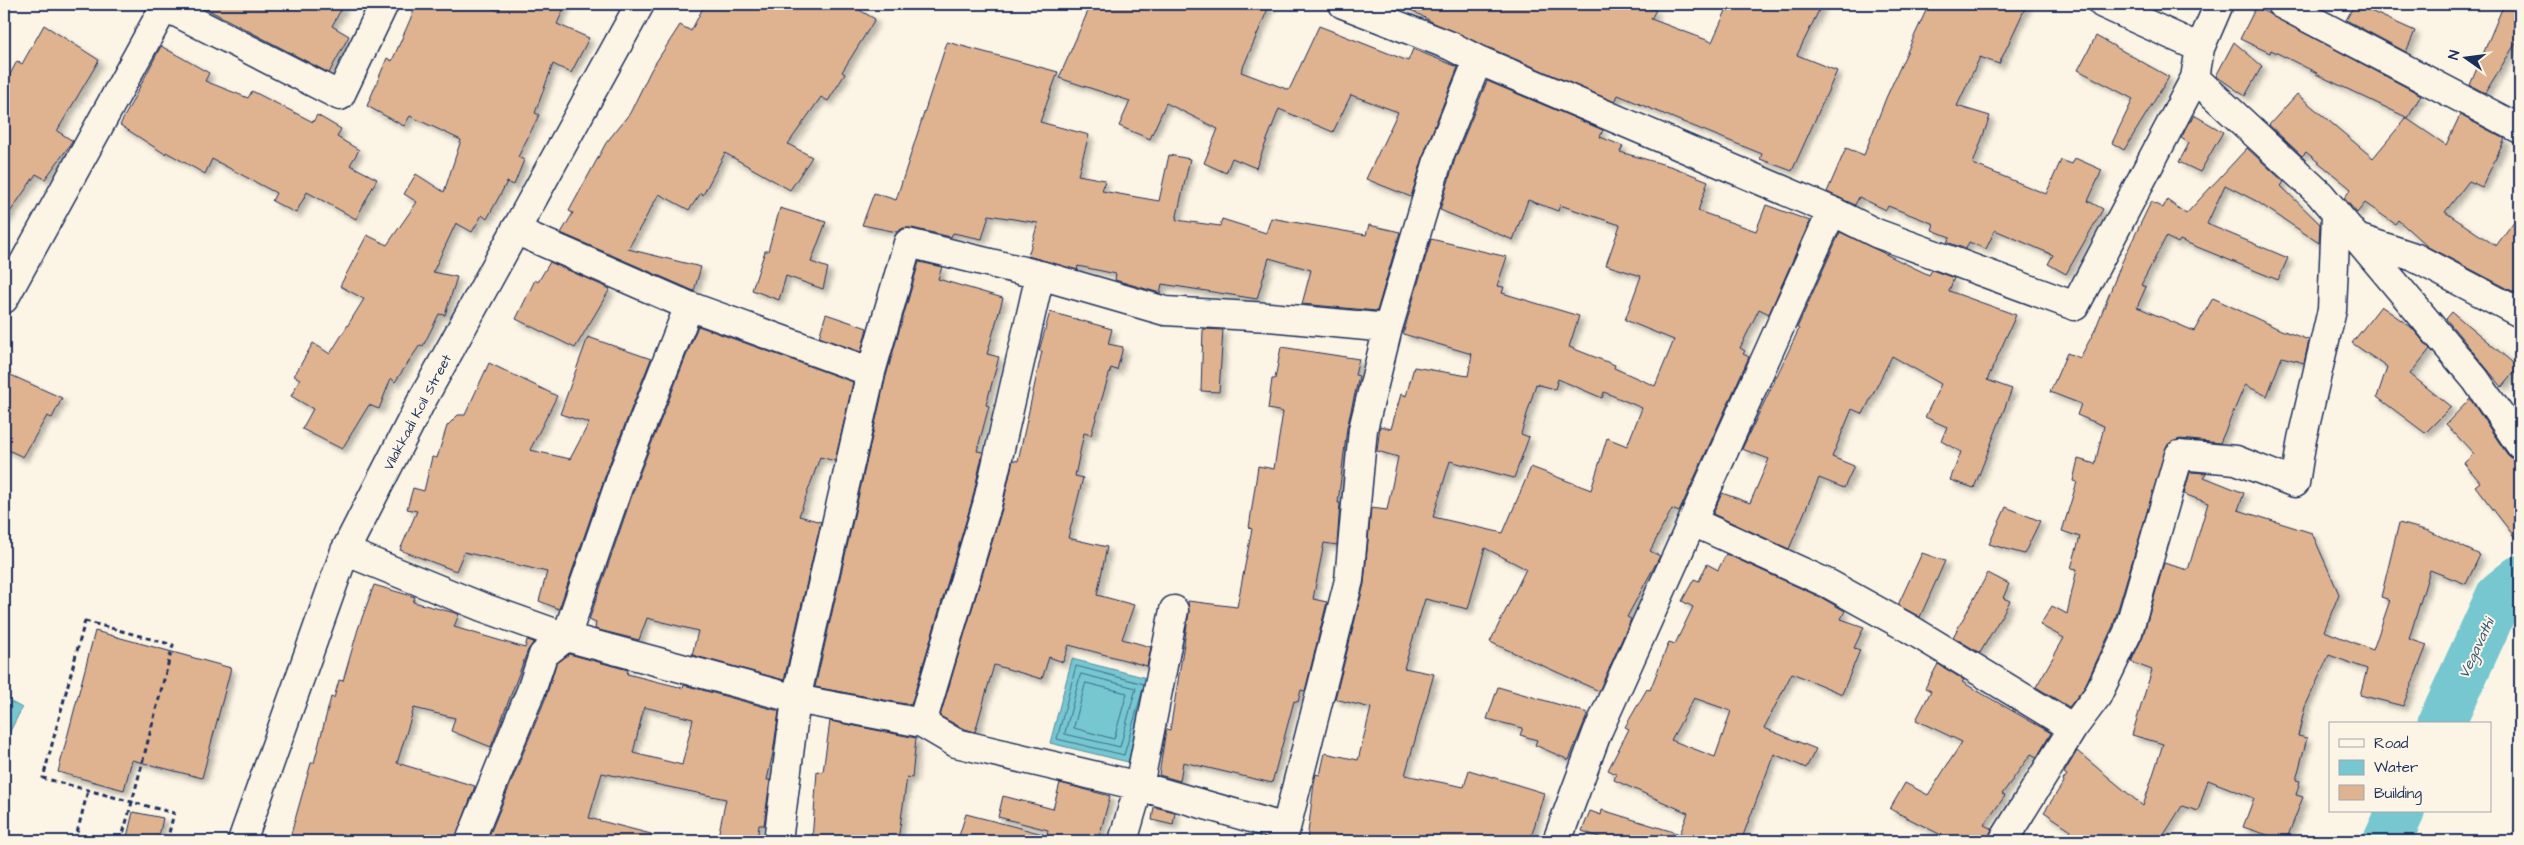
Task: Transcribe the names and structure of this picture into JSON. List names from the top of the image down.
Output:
{
  "streets": {
    "street": ["Vilakkadi Koil Street"]
  },
  "water": ["Vegavathi"],
  "legend": ["Road", "Water", "Building"],
  "north": "left"
}
